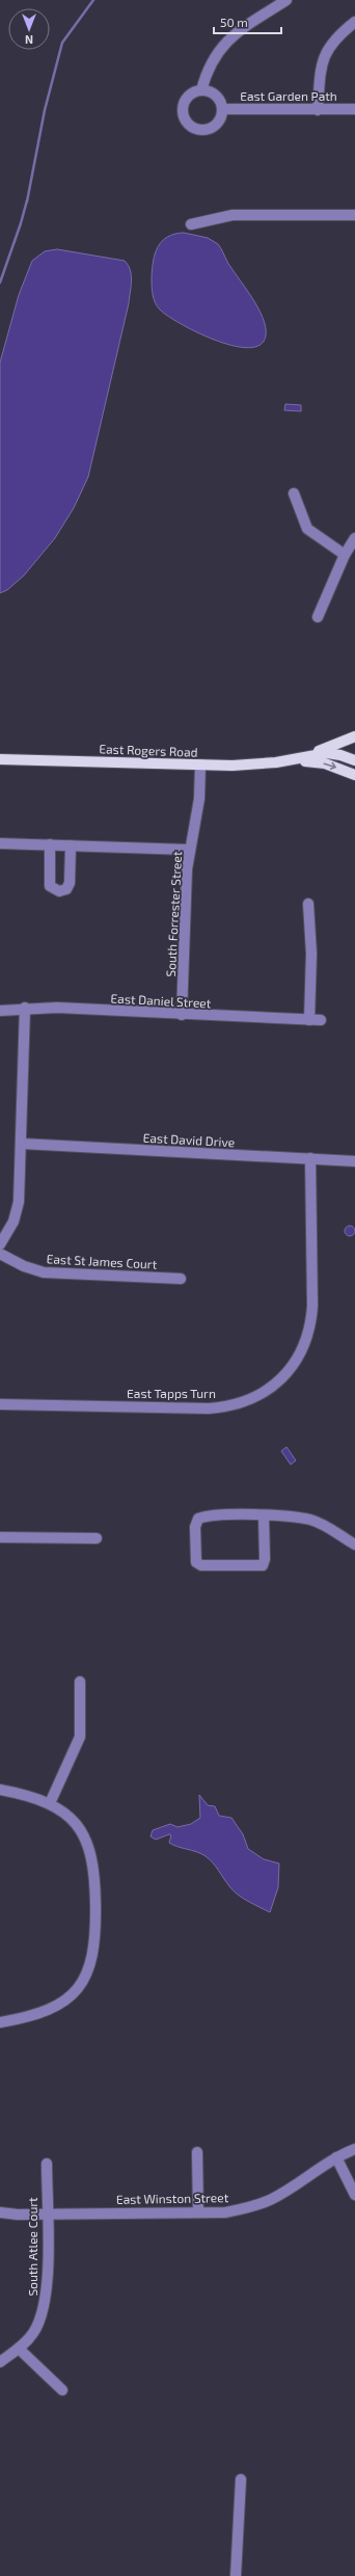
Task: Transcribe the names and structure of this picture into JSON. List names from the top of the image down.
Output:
{
  "streets": {
    "main road": ["East Rogers Road"],
    "street": [
      "East Garden Path",
      "South Forrester Street",
      "East Daniel Street",
      "East David Drive",
      "East St James Court",
      "East Tapps Turn",
      "East Winston Street",
      "South Atlee Court"
    ]
  },
  "crossings": [
    ["East Rogers Road", "South Forrester Street"],
    ["South Forrester Street", "East Daniel Street"],
    ["East David Drive", "East Tapps Turn"],
    ["East Winston Street", "South Atlee Court"]
  ],
  "scale_bar": "50 m",
  "north": "bottom"
}
